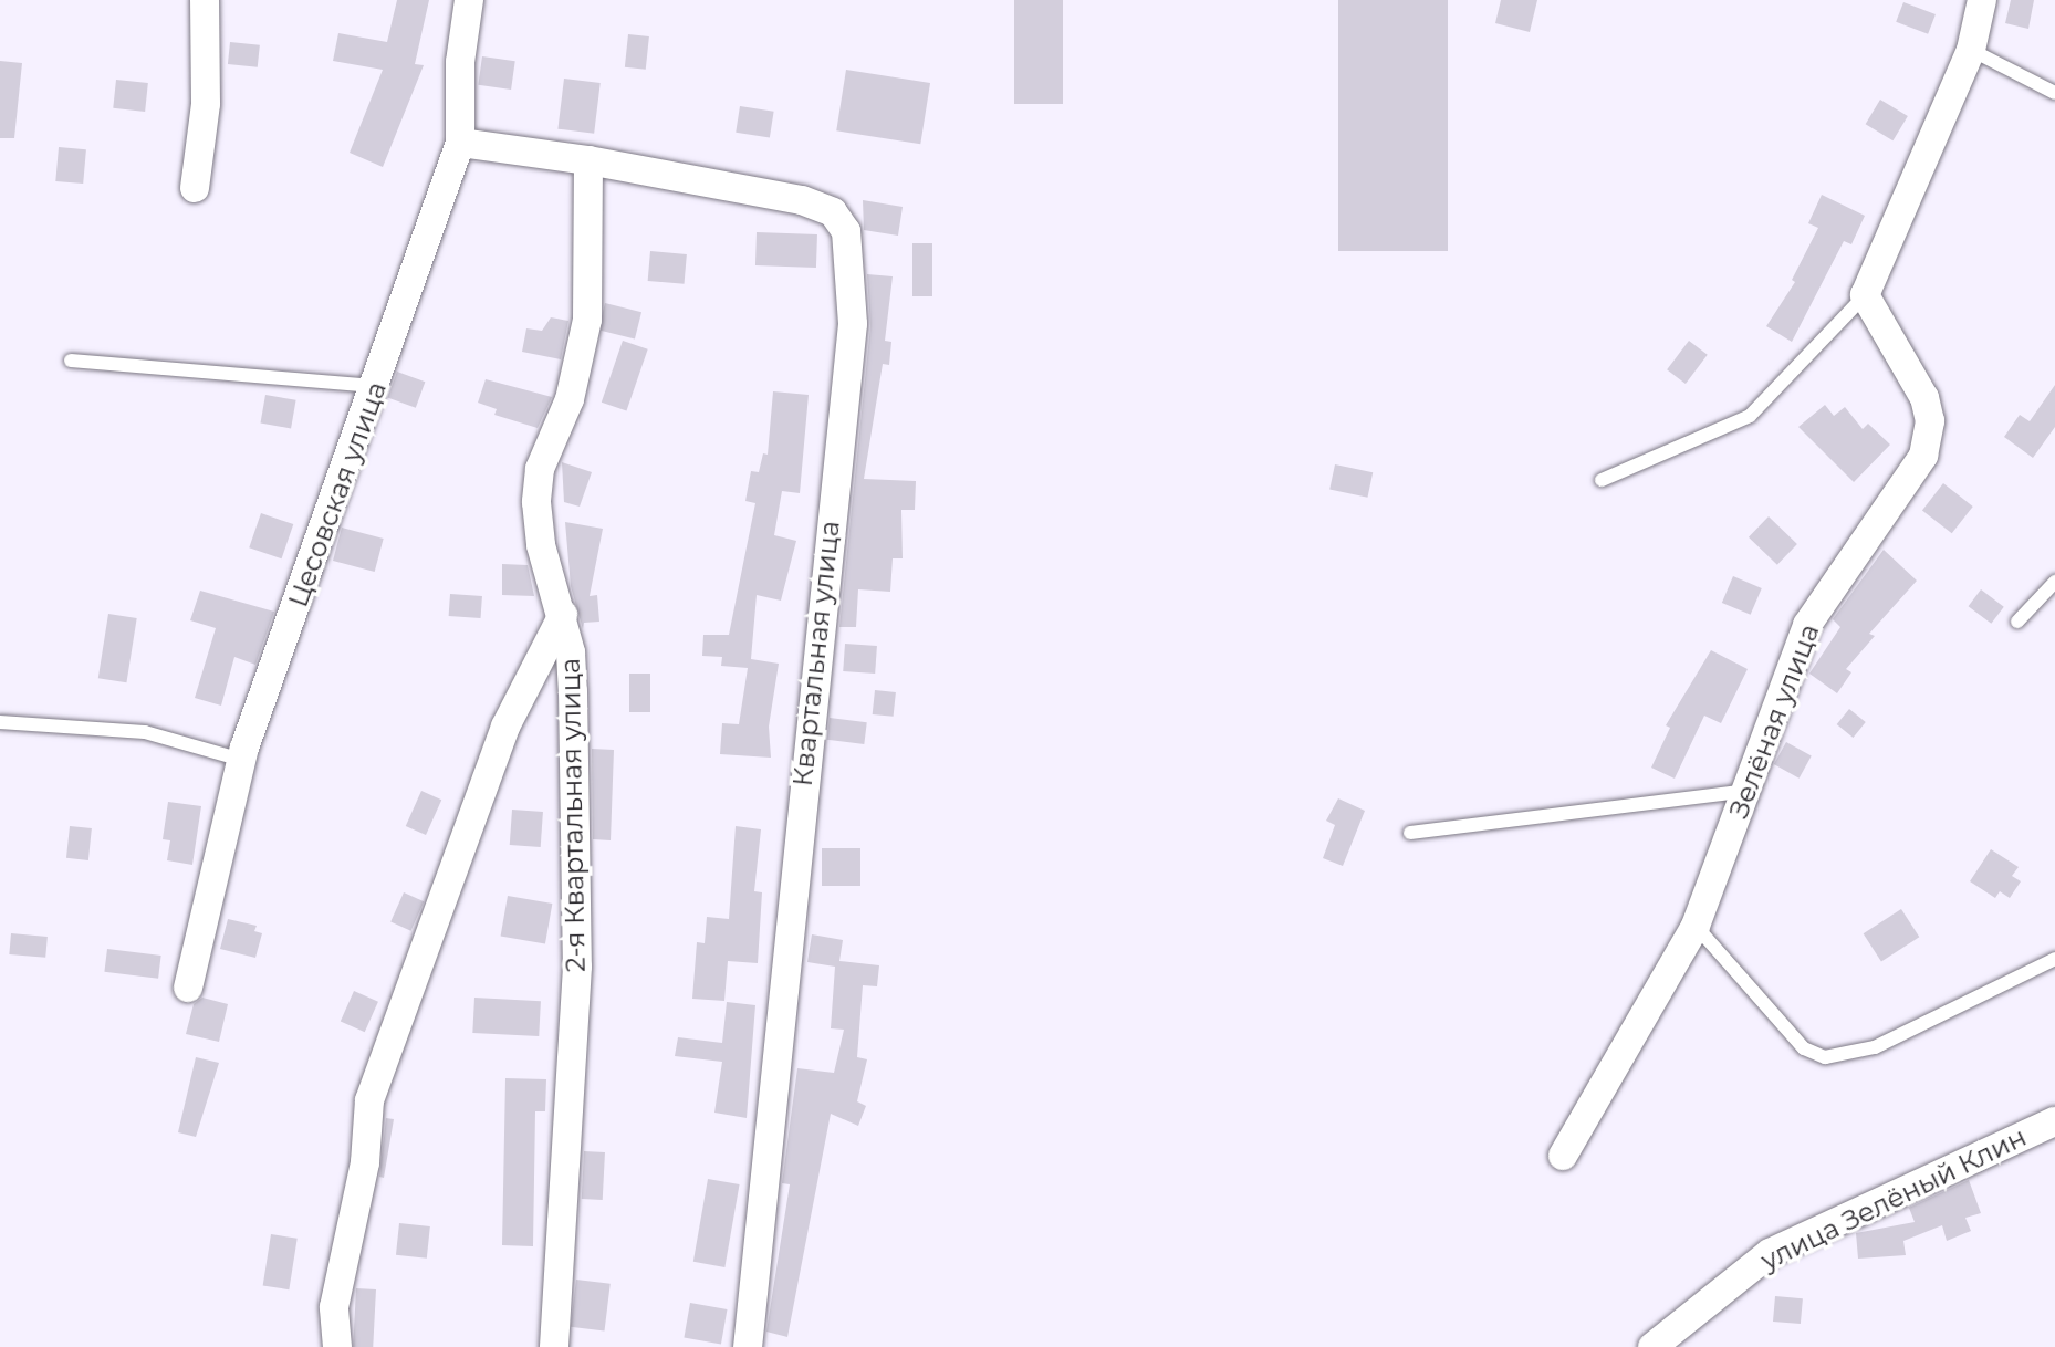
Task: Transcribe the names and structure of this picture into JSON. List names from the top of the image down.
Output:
{
  "streets": {
    "street": [
      "Цесовская улица",
      "Квартальная улица",
      "Зелёная улица",
      "2-я Квартальная улица",
      "улица Зелёный Клин"
    ]
  },
  "crossings": [
    ["Квартальная улица", "2-я Квартальная улица"]
  ]
}
